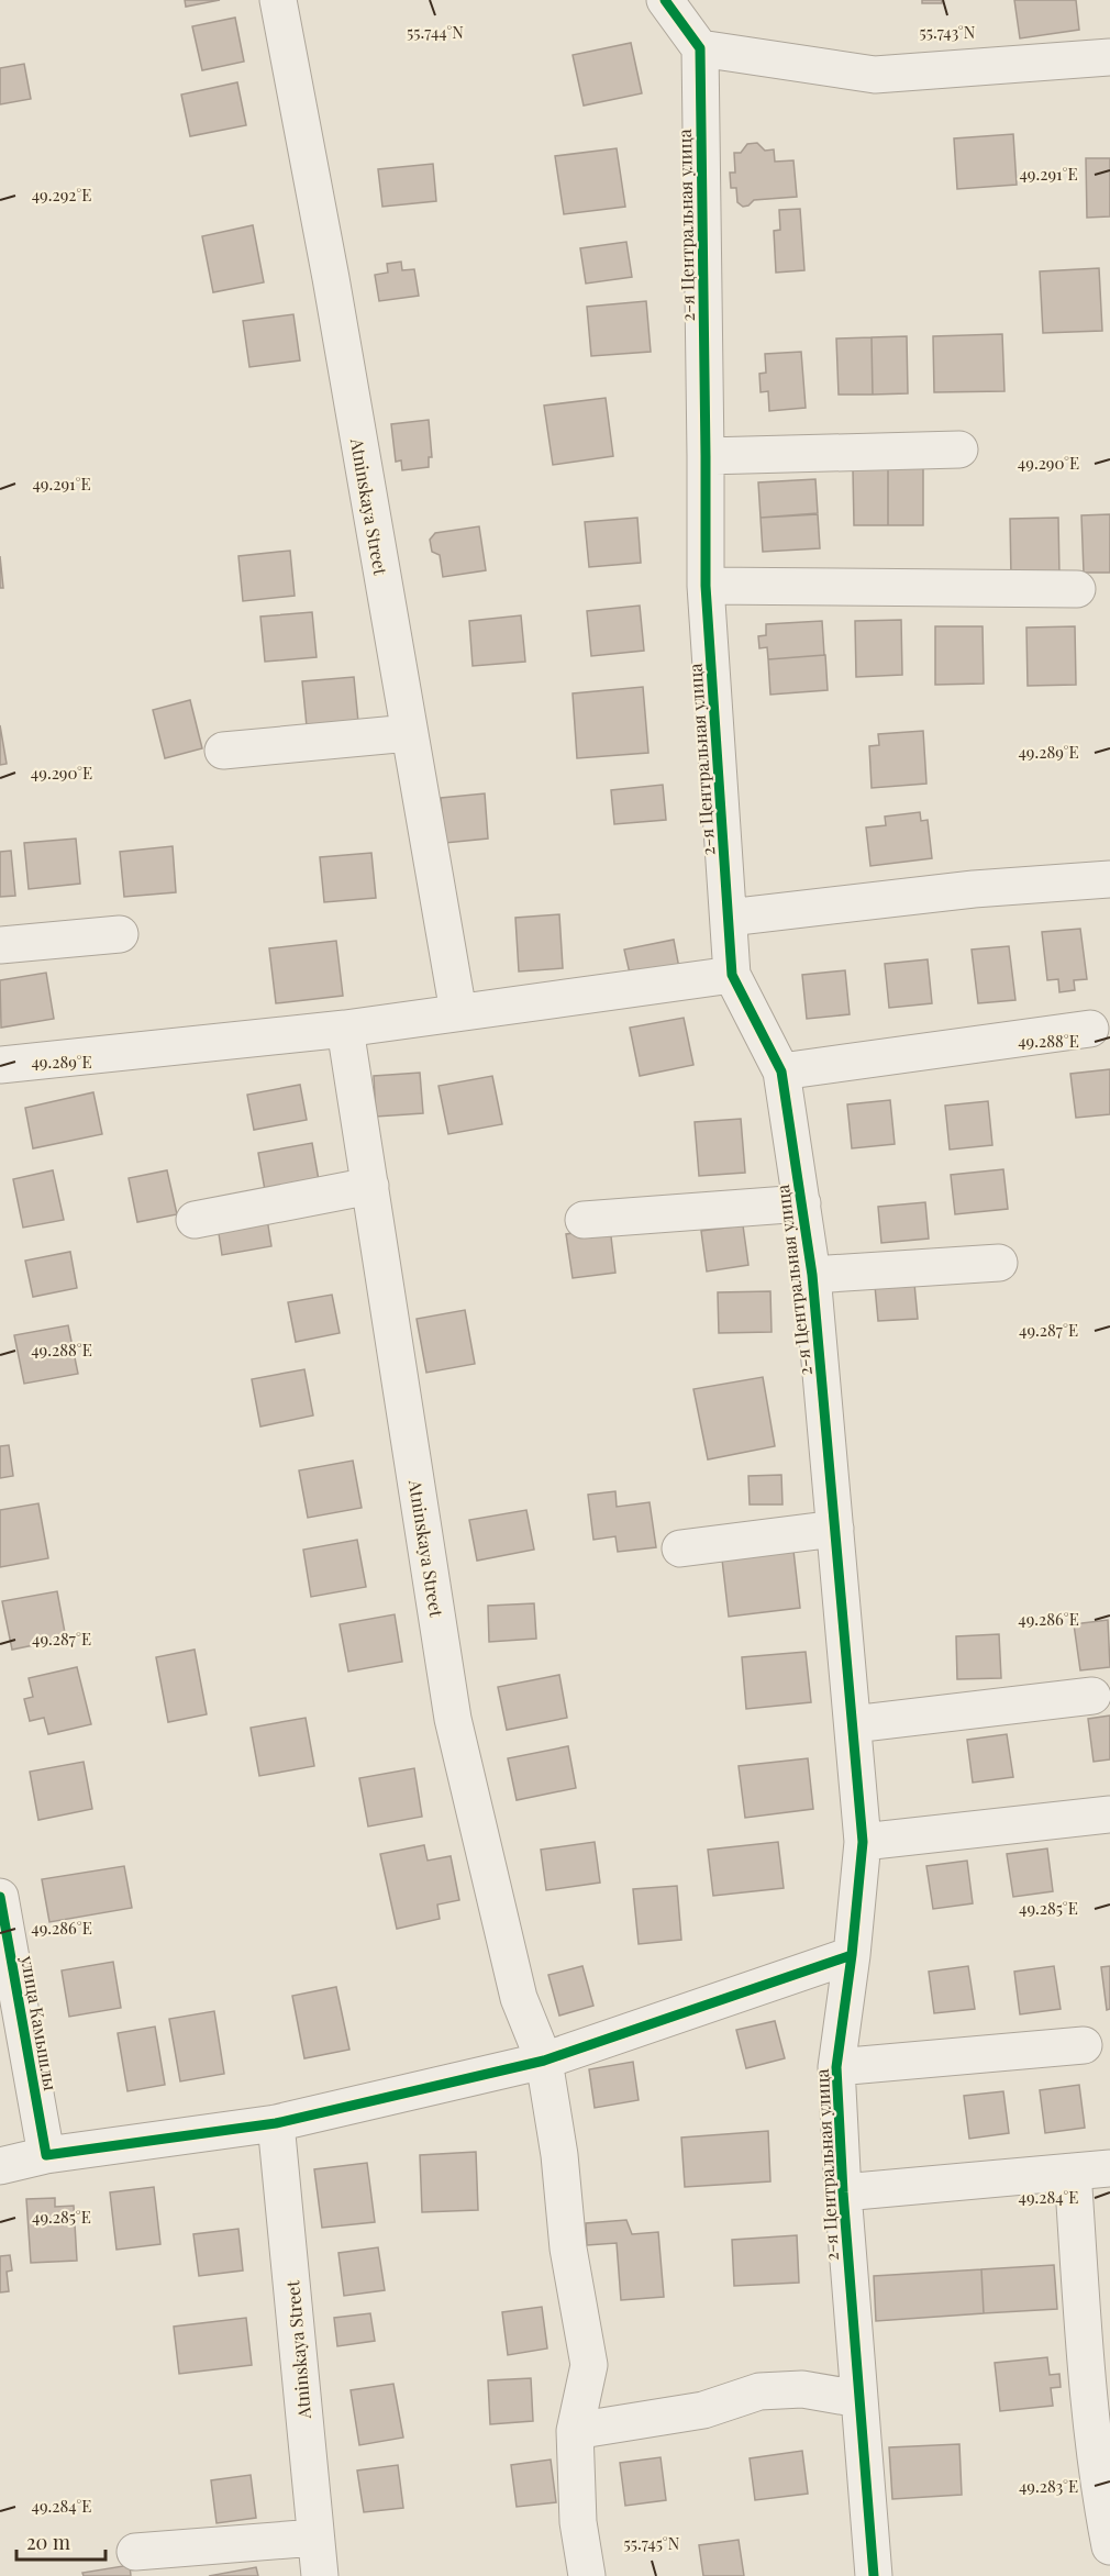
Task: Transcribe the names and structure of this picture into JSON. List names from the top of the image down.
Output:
{
  "streets": {
    "street": ["2-я Центральная улица", "Atninskaya Street", "улица Камышлы"]
  },
  "scale_bar": "20 m",
  "coordinates": [
    "55.744°N",
    "55.743°N",
    "49.291°E",
    "49.292°E",
    "49.290°E",
    "49.289°E",
    "49.288°E",
    "49.287°E",
    "49.286°E",
    "49.285°E",
    "49.284°E",
    "49.283°E",
    "55.745°N"
  ]
}
